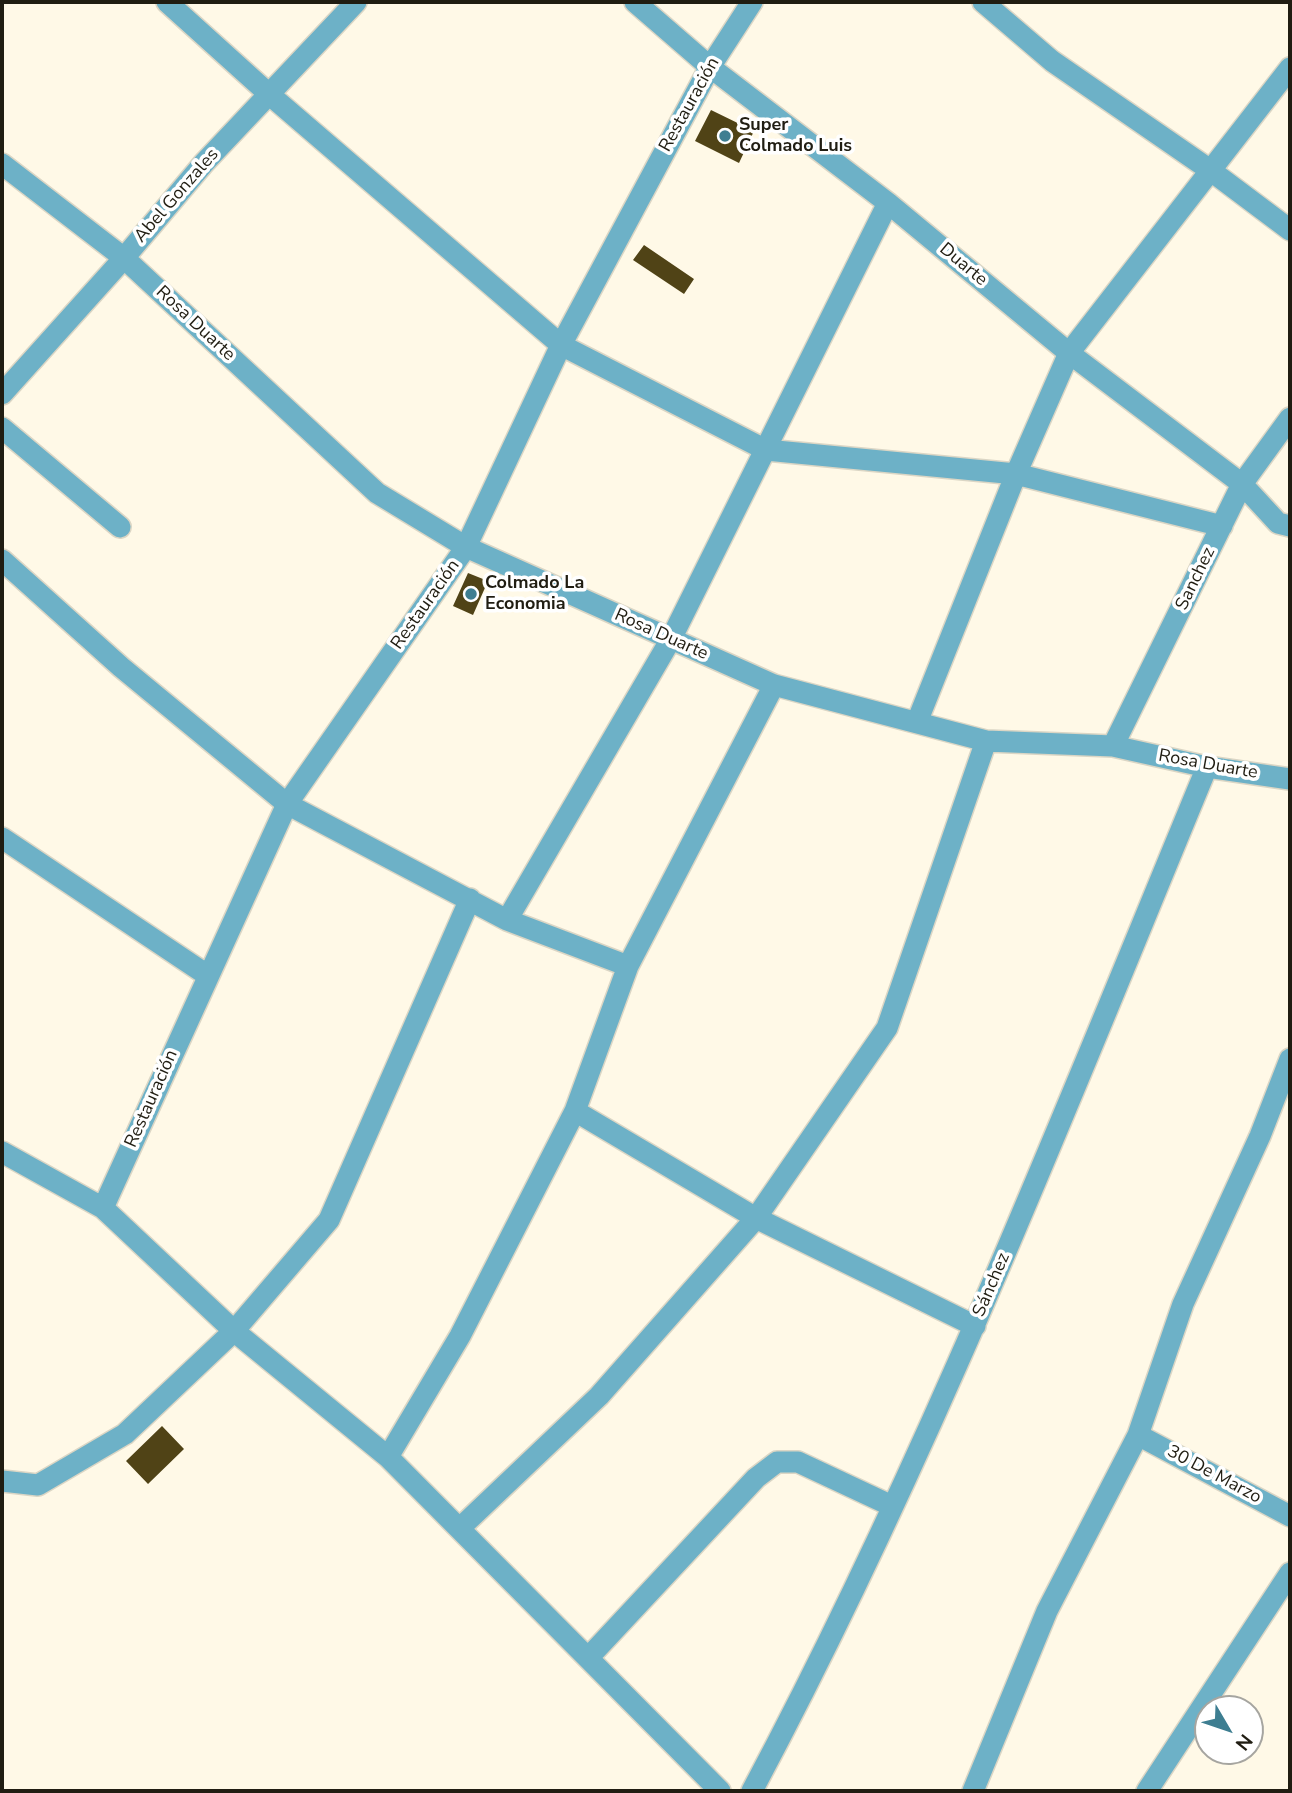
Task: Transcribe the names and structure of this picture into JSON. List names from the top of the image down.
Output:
{
  "streets": {
    "street": [
      "Restauración",
      "Abel Gonzales",
      "Duarte",
      "Rosa Duarte",
      "Sanchez",
      "Sánchez",
      "30 De Marzo"
    ]
  },
  "crossings": [
    ["Restauración", "Duarte"],
    ["Restauración", "Rosa Duarte"],
    ["Abel Gonzales", "Rosa Duarte"],
    ["Duarte", "Sanchez"],
    ["Rosa Duarte", "Sanchez"],
    ["Rosa Duarte", "Sánchez"]
  ],
  "places": ["Super Colmado Luis", "Colmado La Economia"],
  "north": "bottom right"
}
